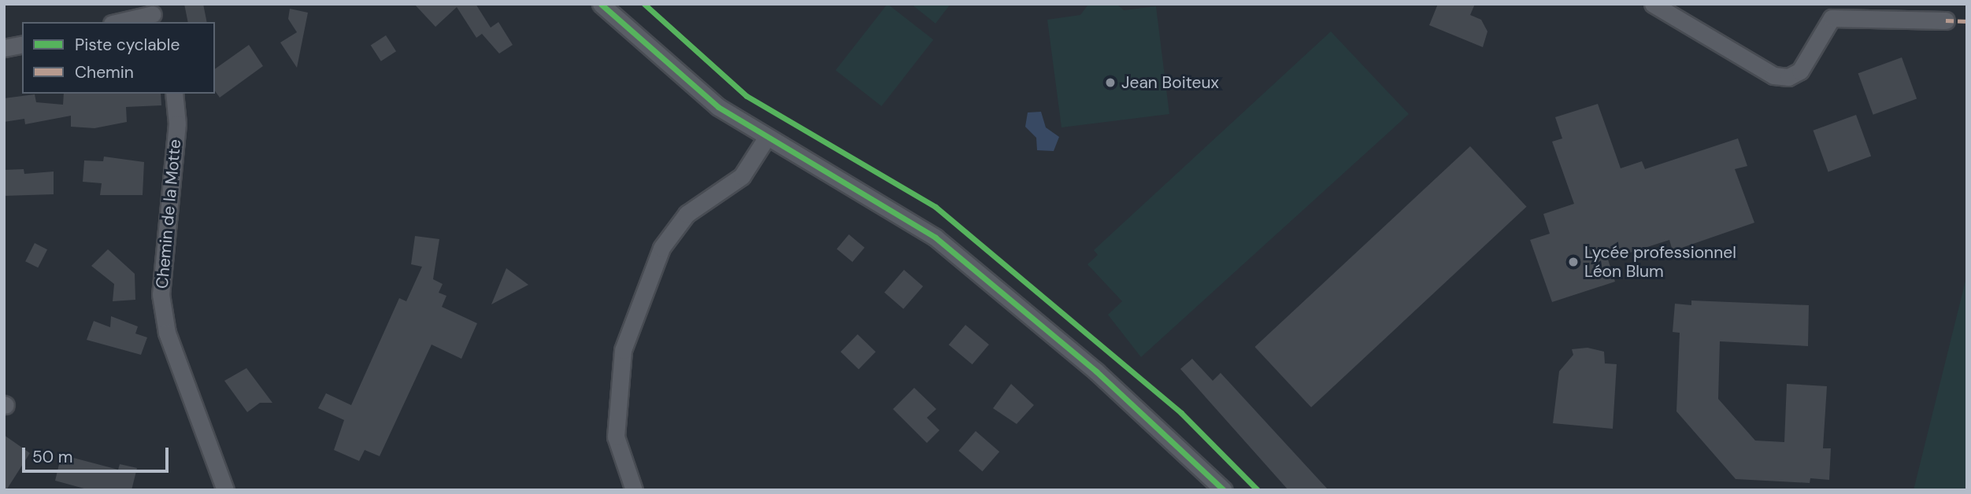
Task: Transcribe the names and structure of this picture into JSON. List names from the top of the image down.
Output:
{
  "streets": {
    "street": ["Chemin de la Motte"]
  },
  "places": ["Jean Boiteux", "Lycée professionnel Léon Blum"],
  "legend": ["Piste cyclable", "Chemin"],
  "scale_bar": "50 m"
}
